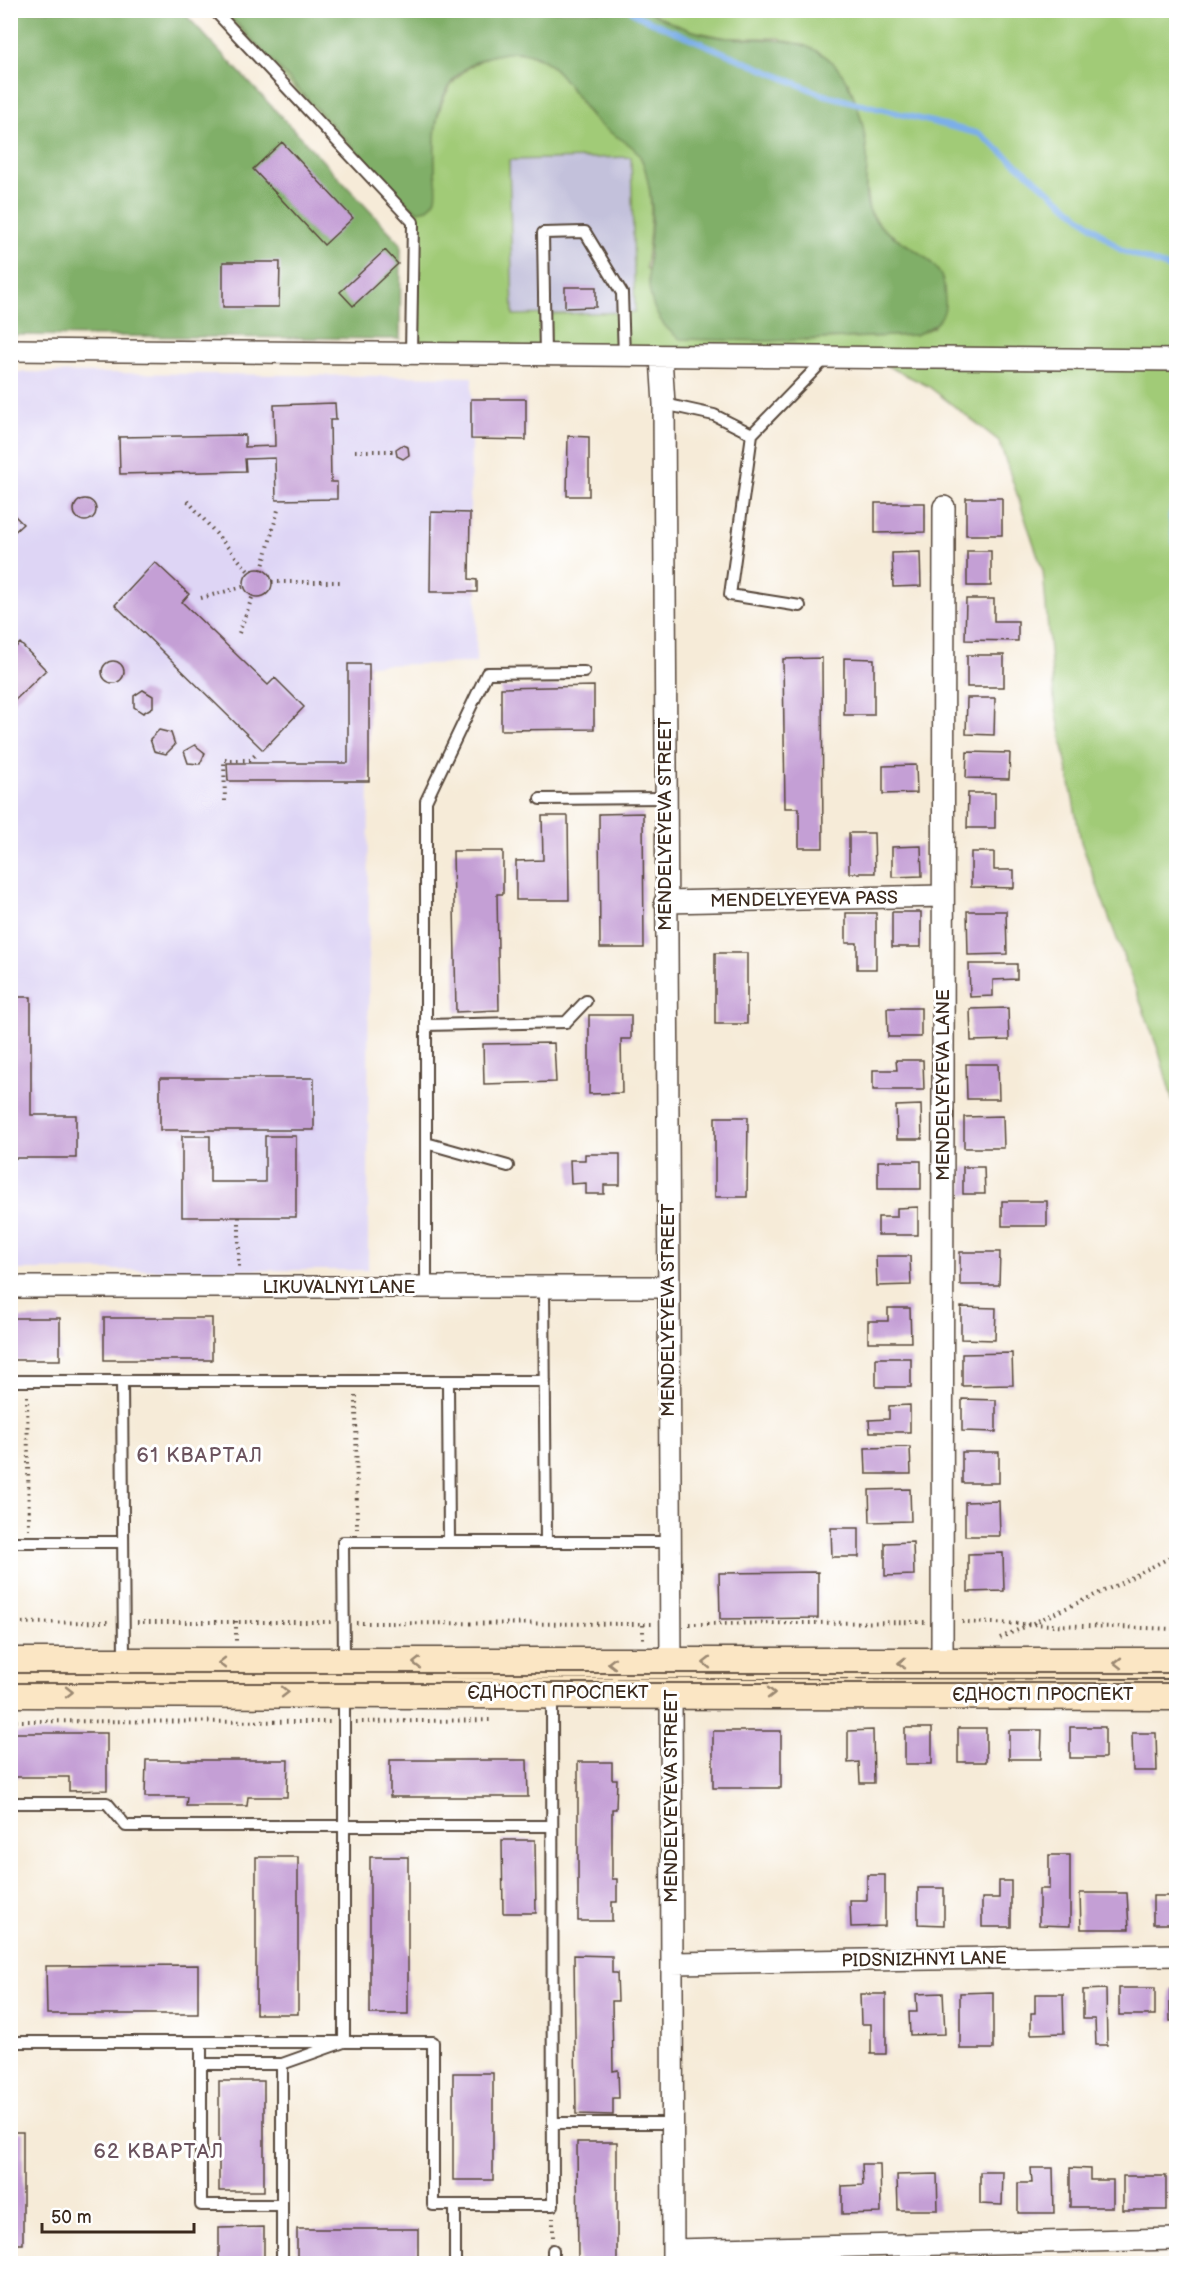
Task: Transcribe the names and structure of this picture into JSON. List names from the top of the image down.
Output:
{
  "streets": {
    "main road": ["ЄДНОСТІ ПРОСПЕКТ"],
    "street": [
      "MENDELYEYEVA STREET",
      "MENDELYEYEVA PASS",
      "MENDELYEYEVA LANE",
      "LIKUVALNYI LANE",
      "PIDSNIZHNYI LANE"
    ]
  },
  "crossings": [
    ["MENDELYEYEVA STREET", "MENDELYEYEVA PASS"],
    ["MENDELYEYEVA STREET", "LIKUVALNYI LANE"],
    ["MENDELYEYEVA STREET", "ЄДНОСТІ ПРОСПЕКТ"],
    ["MENDELYEYEVA STREET", "PIDSNIZHNYI LANE"],
    ["MENDELYEYEVA PASS", "MENDELYEYEVA LANE"],
    ["MENDELYEYEVA LANE", "ЄДНОСТІ ПРОСПЕКТ"]
  ],
  "districts": ["61 КВАРТАЛ", "62 КВАРТАЛ"],
  "scale_bar": "50 m"
}
